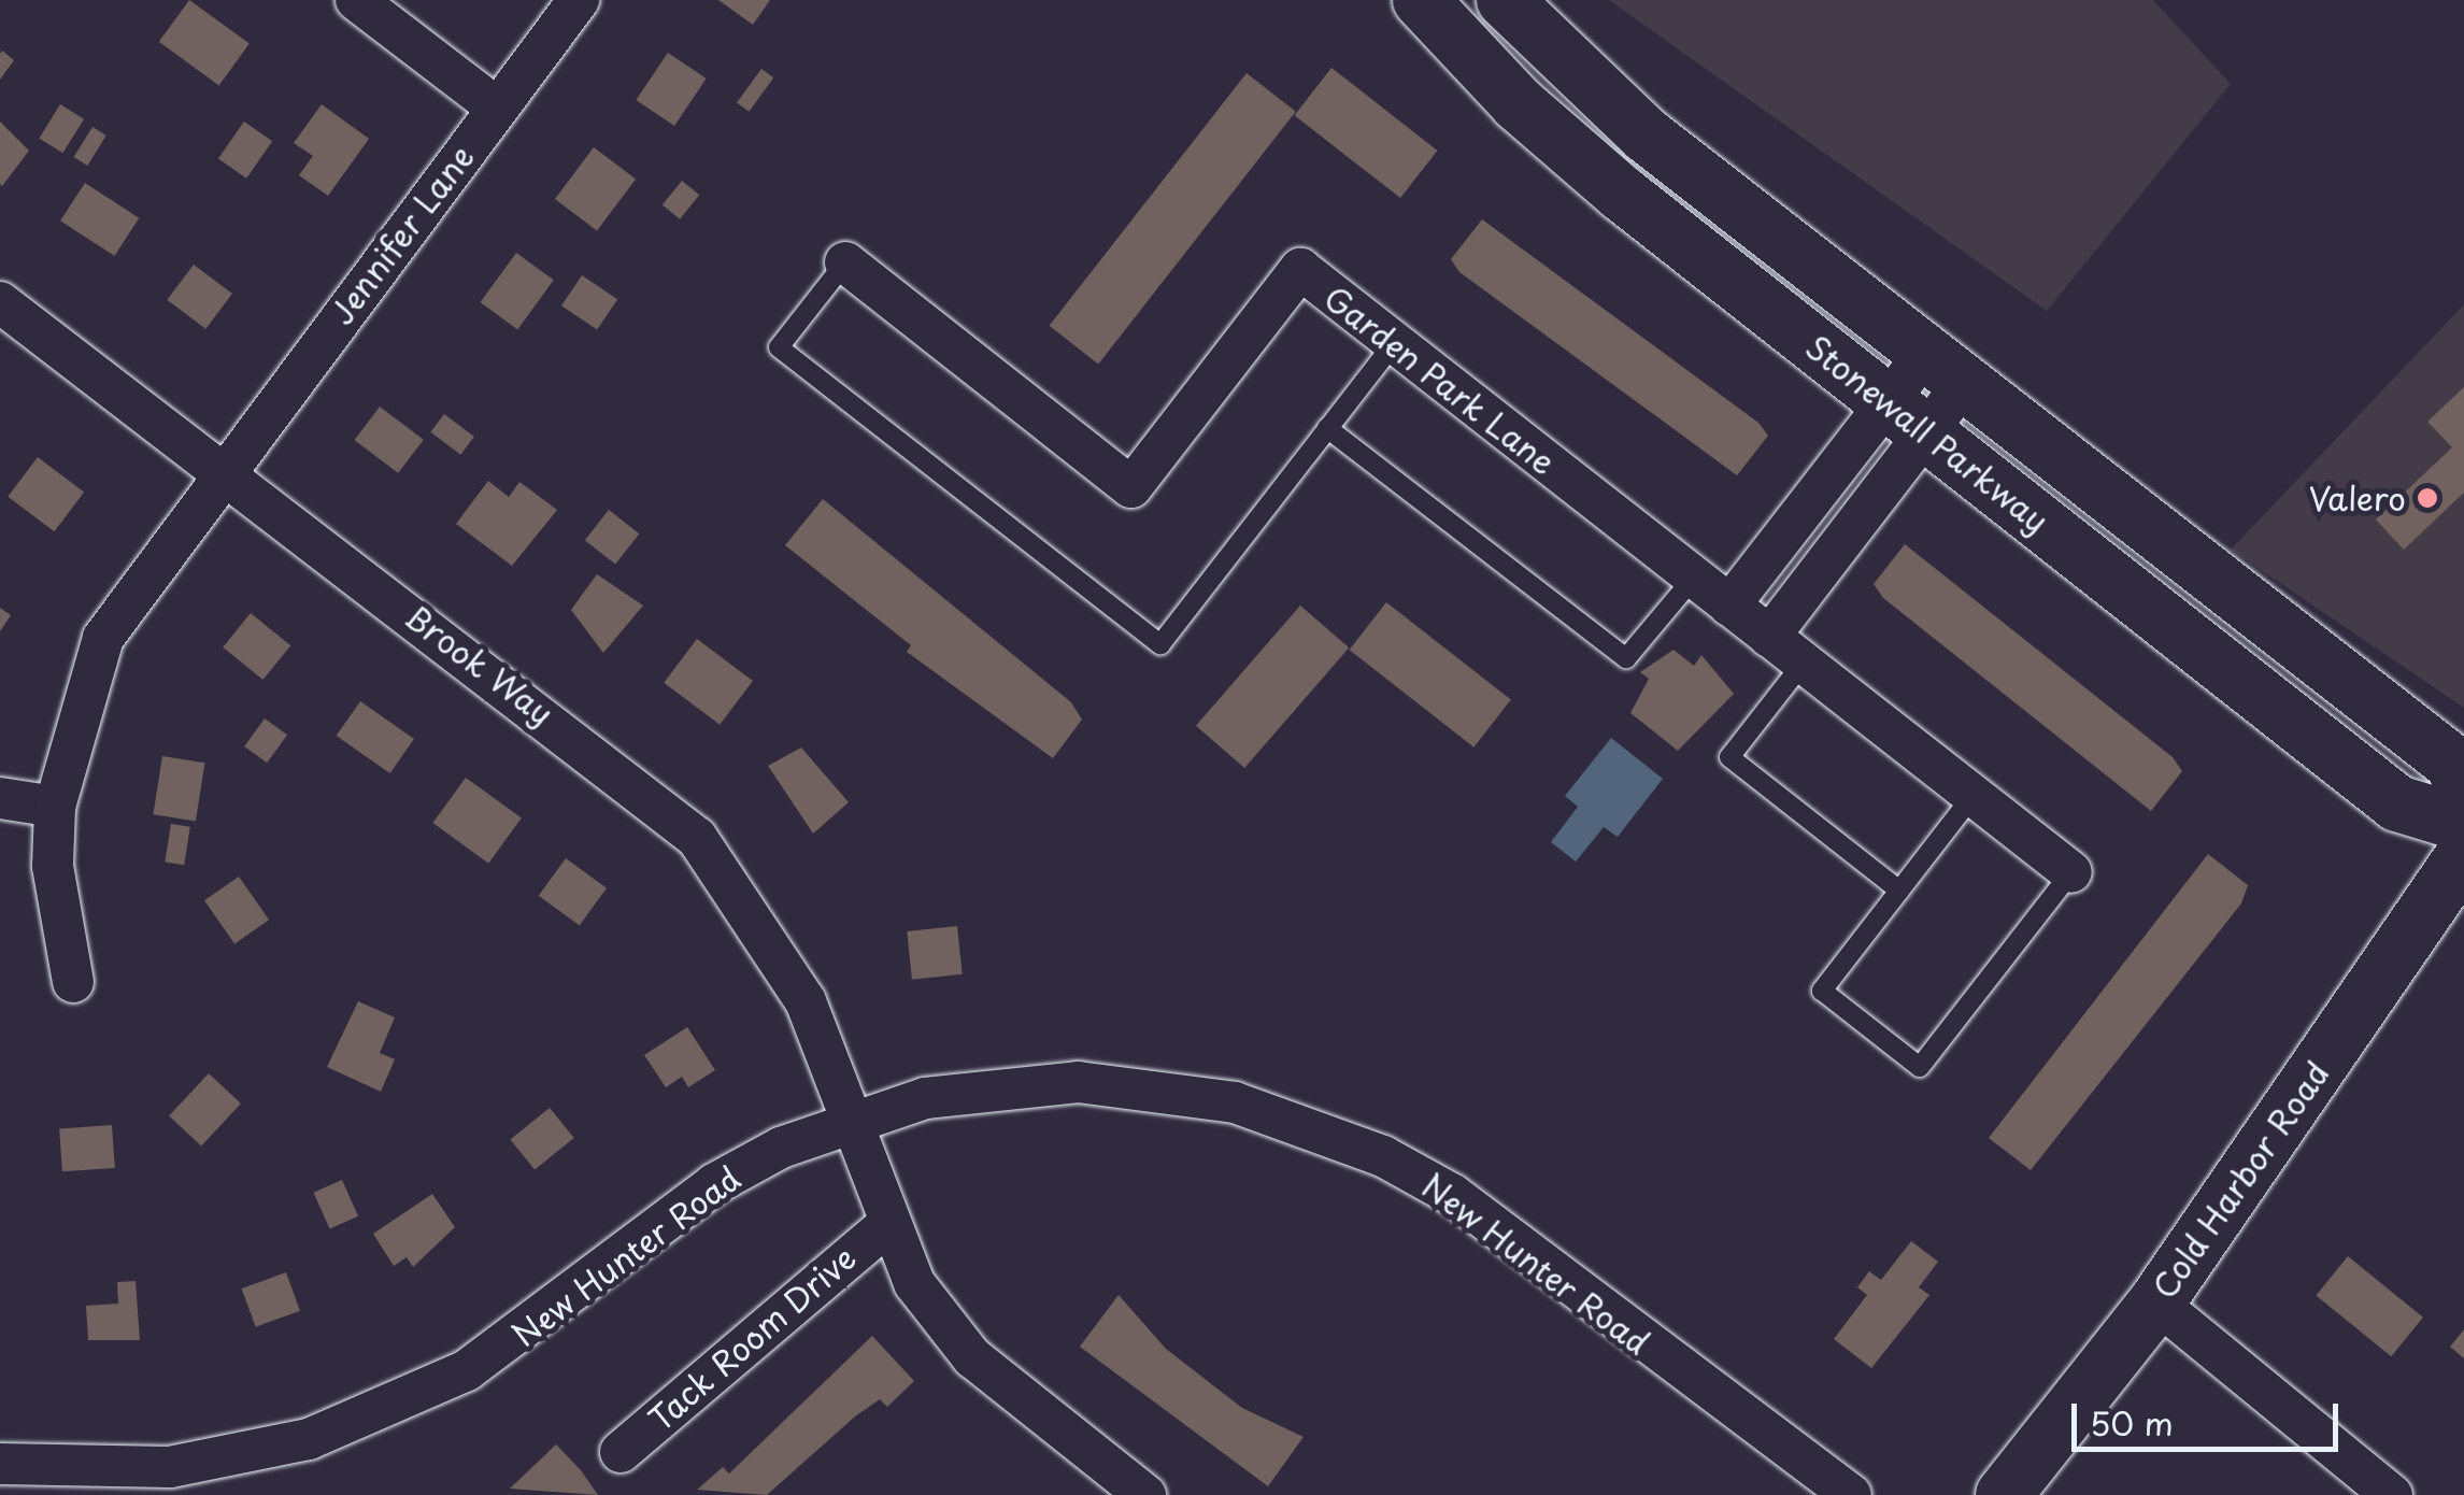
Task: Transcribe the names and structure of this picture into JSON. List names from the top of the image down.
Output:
{
  "streets": {
    "street": [
      "Jennifer Lane",
      "Garden Park Lane",
      "Stonewall Parkway",
      "Brook Way",
      "Cold Harbor Road",
      "New Hunter Road",
      "Tack Room Drive"
    ]
  },
  "crossings": [
    ["Jennifer Lane", "Brook Way"],
    ["Brook Way", "New Hunter Road"],
    ["Brook Way", "Tack Room Drive"]
  ],
  "places": ["Valero"],
  "scale_bar": "50 m"
}
